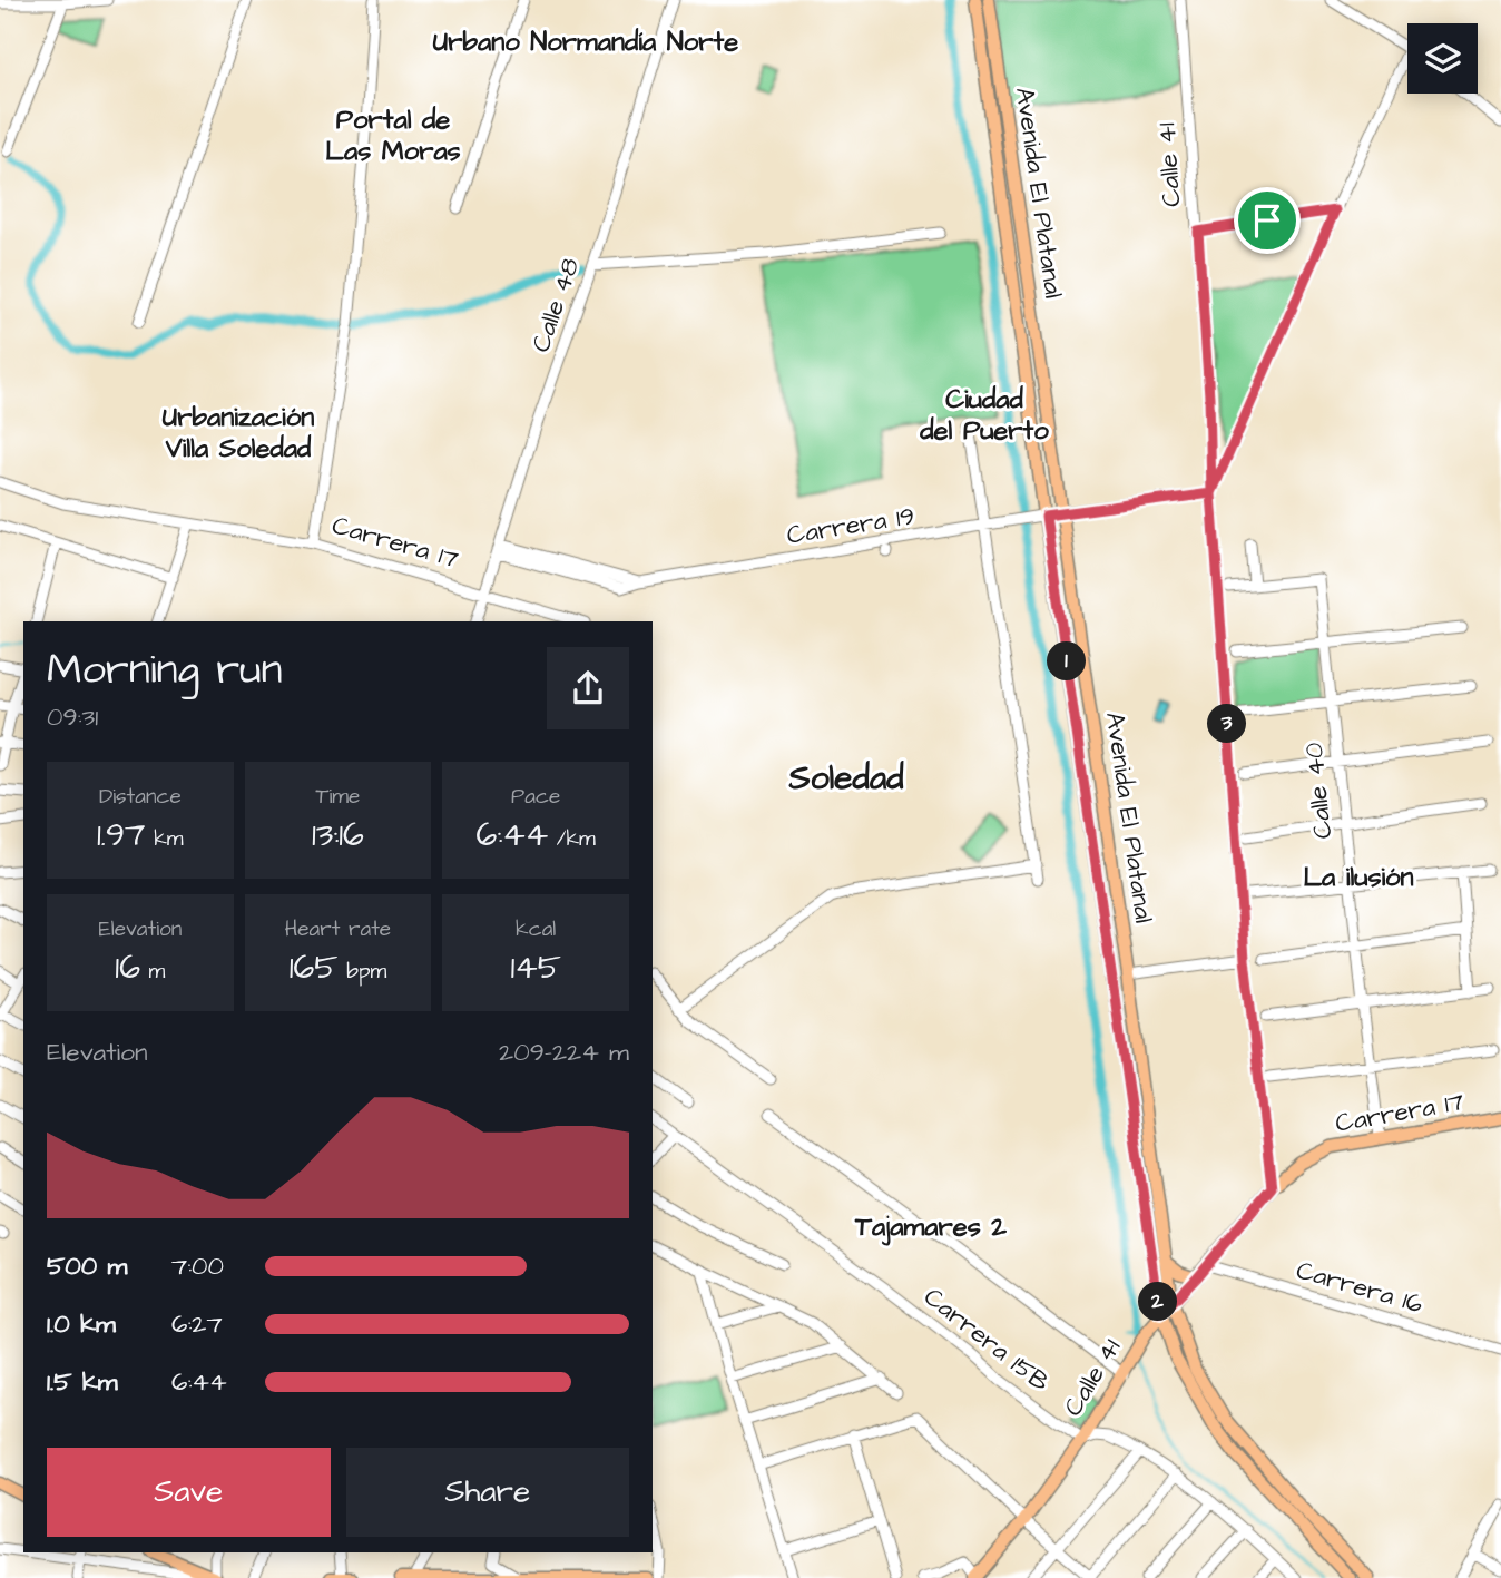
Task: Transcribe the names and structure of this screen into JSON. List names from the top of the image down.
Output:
{
  "streets": {
    "main road": ["Calle 41", "Avenida El Platanal", "Carrera 17"],
    "street": [
      "Calle 48",
      "Carrera 19",
      "Calle 40",
      "Carrera 16",
      "Carrera 15B"
    ]
  },
  "crossings": [
    ["Calle 41", "Avenida El Platanal"],
    ["Calle 41", "Carrera 19"],
    ["Calle 41", "Carrera 17"],
    ["Calle 41", "Carrera 16"],
    ["Calle 41", "Carrera 15B"],
    ["Avenida El Platanal", "Carrera 19"],
    ["Calle 48", "Carrera 19"],
    ["Calle 48", "Carrera 17"],
    ["Carrera 17", "Calle 40"]
  ],
  "districts": [
    "Urbano Normandía Norte",
    "Portal de Las Moras",
    "Ciudad del Puerto",
    "Urbanización Villa Soledad",
    "Soledad",
    "La ilusión",
    "Tajamares 2"
  ],
  "page": {
    "heading": ["Morning run", "09:31"],
    "pins": ["1", "3", "2"],
    "stats": [
      ["Distance", "1.97 km"],
      ["Time", "13:16"],
      ["Pace", "6:44 /km"],
      ["Elevation", "16 m"],
      ["Heart rate", "165 bpm"],
      ["kcal", "145"]
    ],
    "chart": ["Elevation", "209–224 m"],
    "list": [
      {
        "name": "500 m",
        "note": "7:00"
      },
      {
        "name": "1.0 km",
        "note": "6:27"
      },
      {
        "name": "1.5 km",
        "note": "6:44"
      }
    ],
    "buttons": ["Save", "Share"]
  }
}
